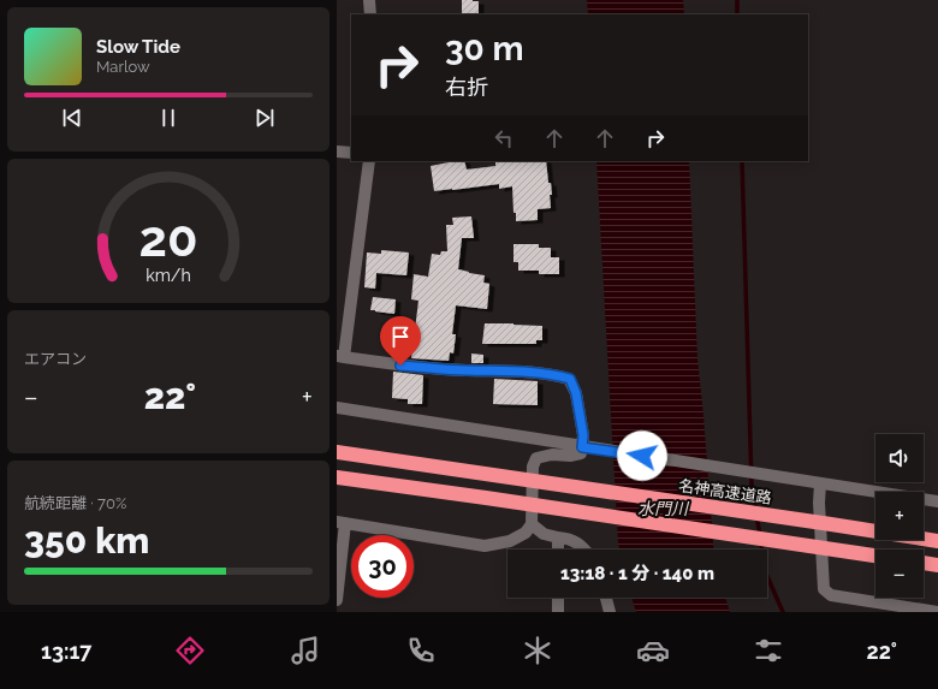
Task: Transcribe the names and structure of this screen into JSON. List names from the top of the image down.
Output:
{
  "streets": {
    "highway": ["名神高速道路"]
  },
  "water": ["水門川"],
  "page": {
    "turn": ["30 m", "右折"],
    "song": ["Slow Tide", "Marlow"],
    "tile": [
      "エアコン",
      ["航続距離 · 70%", "350 km"]
    ],
    "heat": ["−", "22°", "+"],
    "map_buttons": ["+", "−"],
    "limit": "30",
    "trip": "13:18 · 1 分 · 140 m",
    "tabs": ["13:17", "22°"],
    "gauge": ["20", "km/h"]
  }
}
